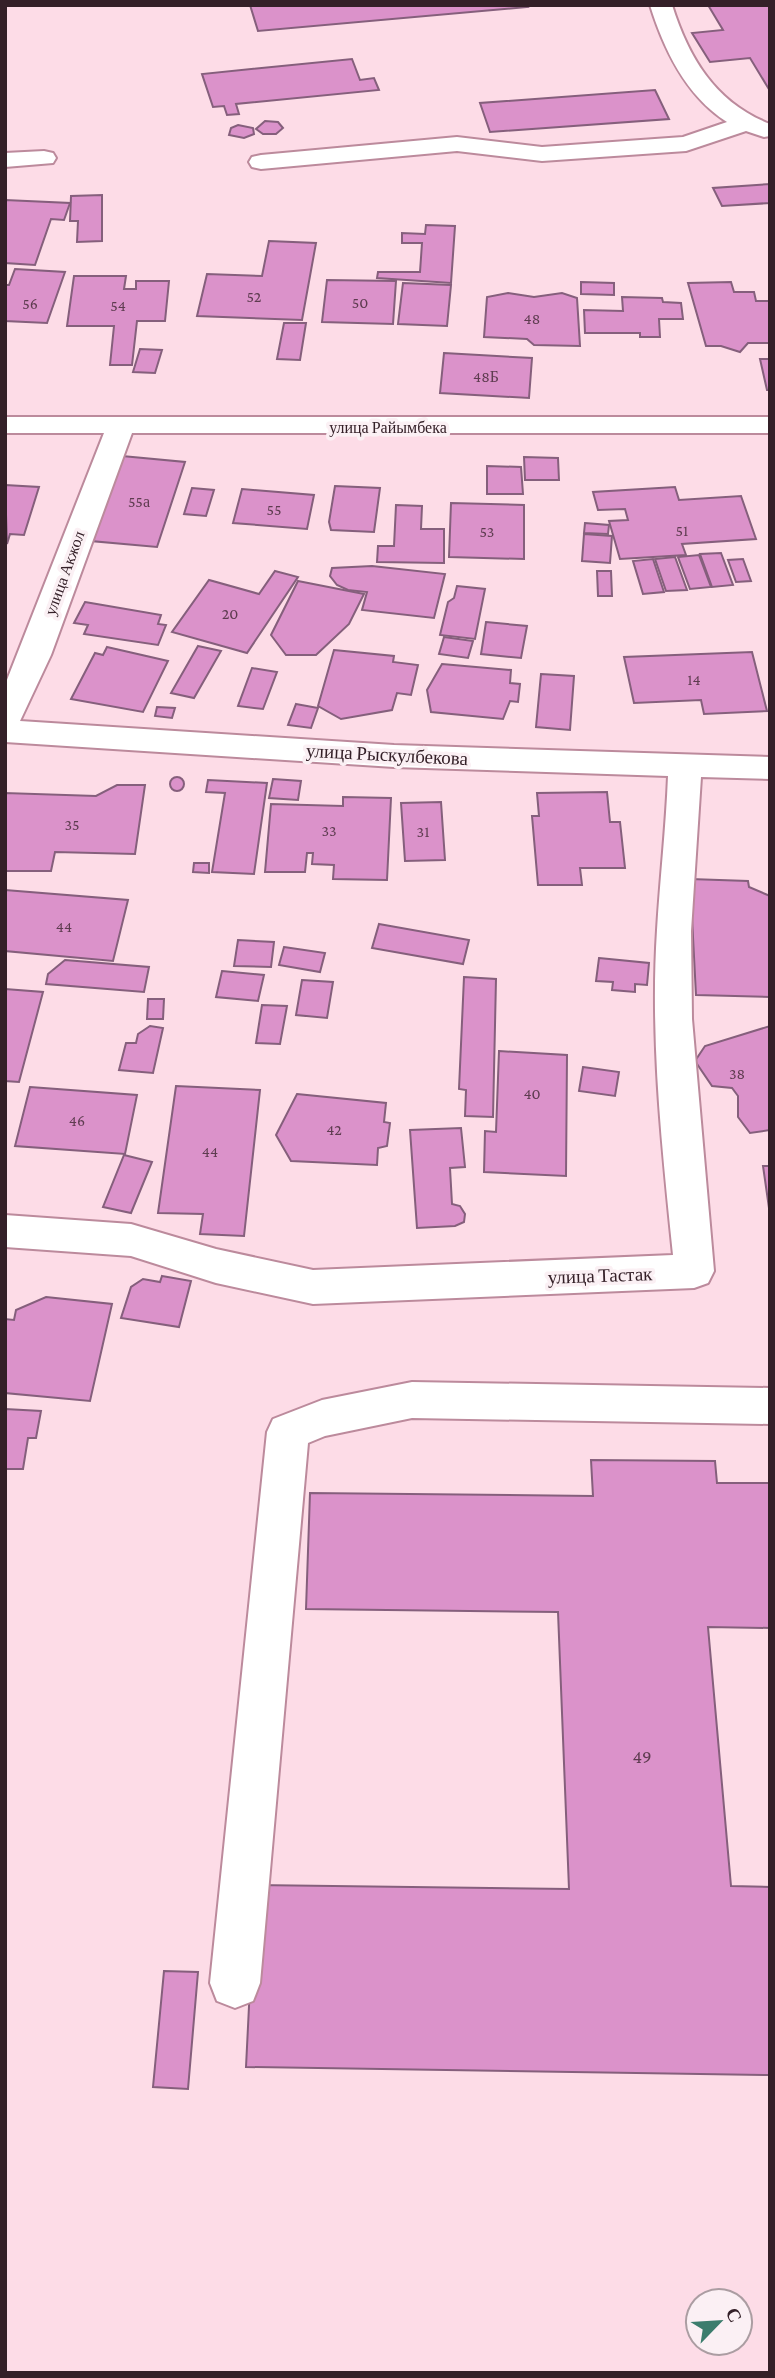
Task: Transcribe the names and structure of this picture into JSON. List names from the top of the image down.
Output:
{
  "streets": {
    "street": [
      "улица Райымбека",
      "улица Акжол",
      "улица Рыскулбекова",
      "улица Тастак"
    ]
  },
  "crossings": [
    ["улица Райымбека", "улица Акжол"],
    ["улица Рыскулбекова", "улица Тастак"]
  ],
  "house_numbers": [
    "52",
    "50",
    "56",
    "54",
    "48",
    "48Б",
    "55а",
    "55",
    "51",
    "53",
    "20",
    "14",
    "35",
    "33",
    "31",
    "44",
    "38",
    "40",
    "46",
    "42",
    "44",
    "49"
  ],
  "north": "top right"
}
